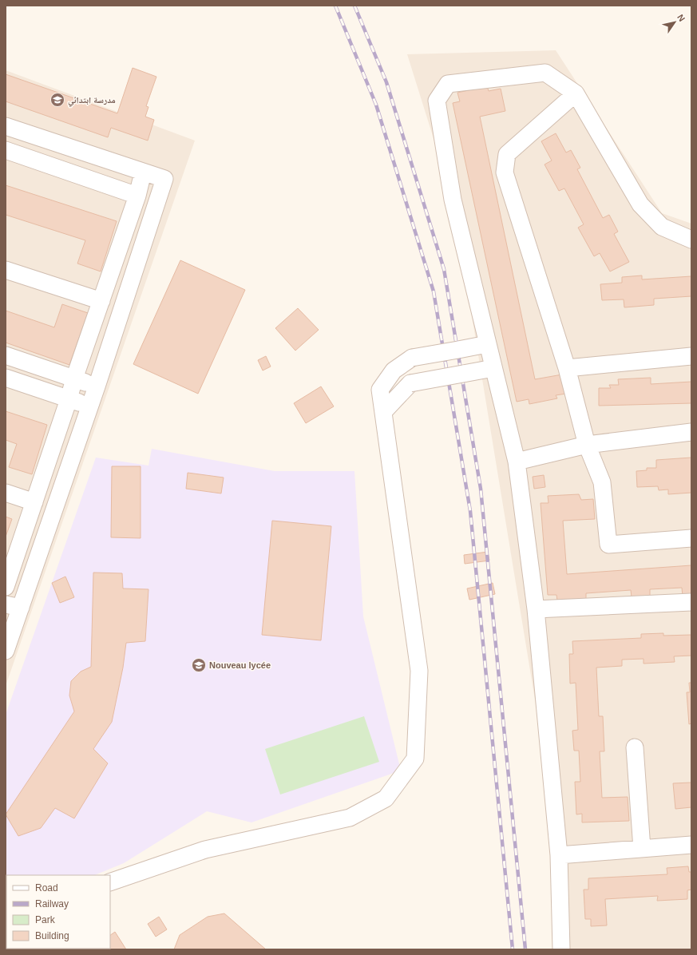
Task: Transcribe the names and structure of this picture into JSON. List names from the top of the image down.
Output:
{
  "places": {
    "school or university": ["مدرسة ابتدائي", "Nouveau lycée"]
  },
  "legend": [
    "Road",
    "Railway",
    "Park",
    "Building"
  ],
  "north": "top right"
}
